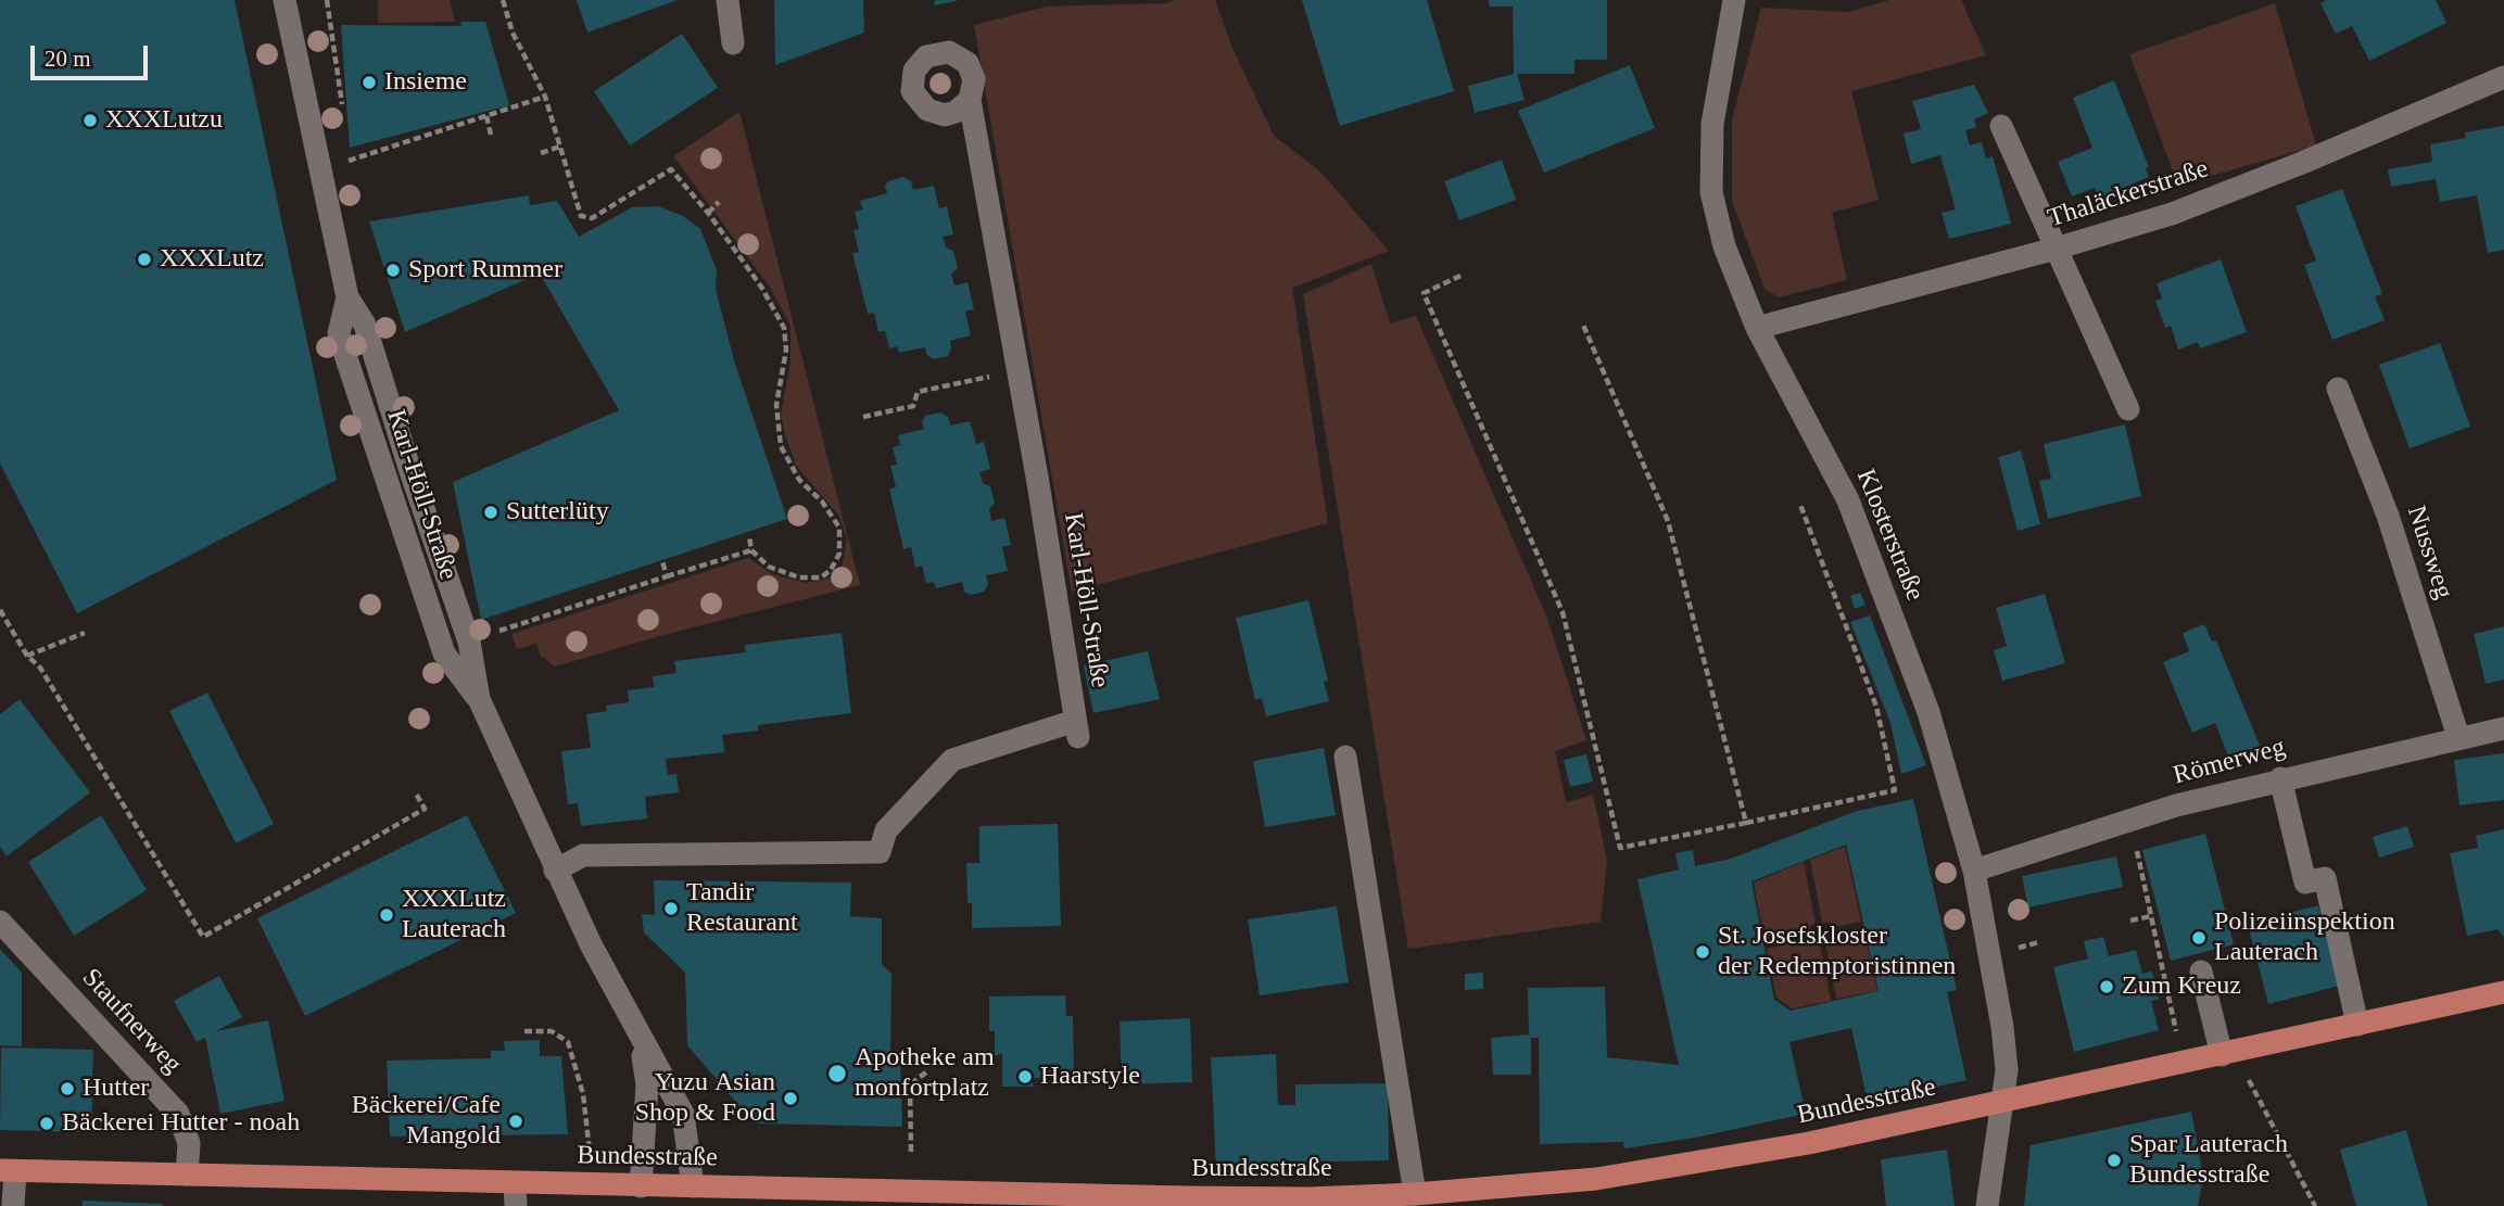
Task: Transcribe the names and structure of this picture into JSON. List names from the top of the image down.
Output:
{
  "streets": {
    "main road": ["Bundesstraße"],
    "street": [
      "Thaläckerstraße",
      "Karl-Höll-Straße",
      "Klosterstraße",
      "Nussweg",
      "Römerweg",
      "Staufnerweg"
    ]
  },
  "crossings": [
    ["Thaläckerstraße", "Klosterstraße"],
    ["Karl-Höll-Straße", "Bundesstraße"],
    ["Klosterstraße", "Römerweg"],
    ["Klosterstraße", "Bundesstraße"],
    ["Nussweg", "Römerweg"],
    ["Staufnerweg", "Bundesstraße"]
  ],
  "places": [
    "Insieme",
    "XXXLutzu",
    "XXXLutz",
    "Sport Rummer",
    "Sutterlüty",
    "Tandir Restaurant",
    "XXXLutz Lauterach",
    "Polizeiinspektion Lauterach",
    "St. Josefskloster der Redemptoristinnen",
    "Zum Kreuz",
    "Apotheke am monfortplatz",
    "Haarstyle",
    "Hutter",
    "Yuzu Asian Shop & Food",
    "Bäckerei/Cafe Mangold",
    "Bäckerei Hutter - noah",
    "Spar Lauterach Bundesstraße"
  ],
  "scale_bar": "20 m"
}
